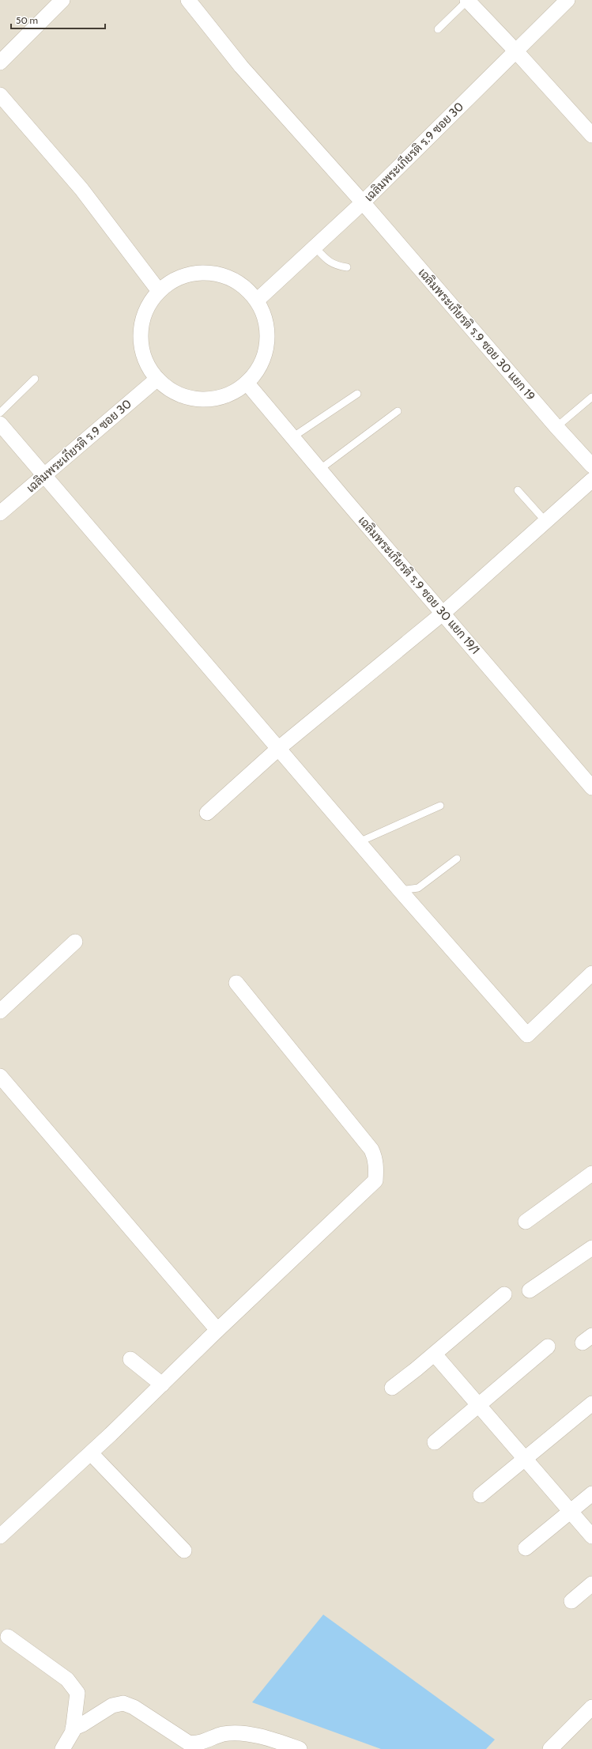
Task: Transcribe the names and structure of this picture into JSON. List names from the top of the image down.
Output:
{
  "streets": {
    "street": ["เฉลิมพระเกียรติ ร.9 ซอย 30", "เฉลิมพระเกียรติ ร.9 ซอย 30 แยก 19", "เฉลิมพระเกียรติ ร.9 ซอย 30 แยก 19/1"]
  },
  "crossings": [
    ["เฉลิมพระเกียรติ ร.9 ซอย 30", "เฉลิมพระเกียรติ ร.9 ซอย 30 แยก 19"]
  ],
  "scale_bar": "50 m"
}
